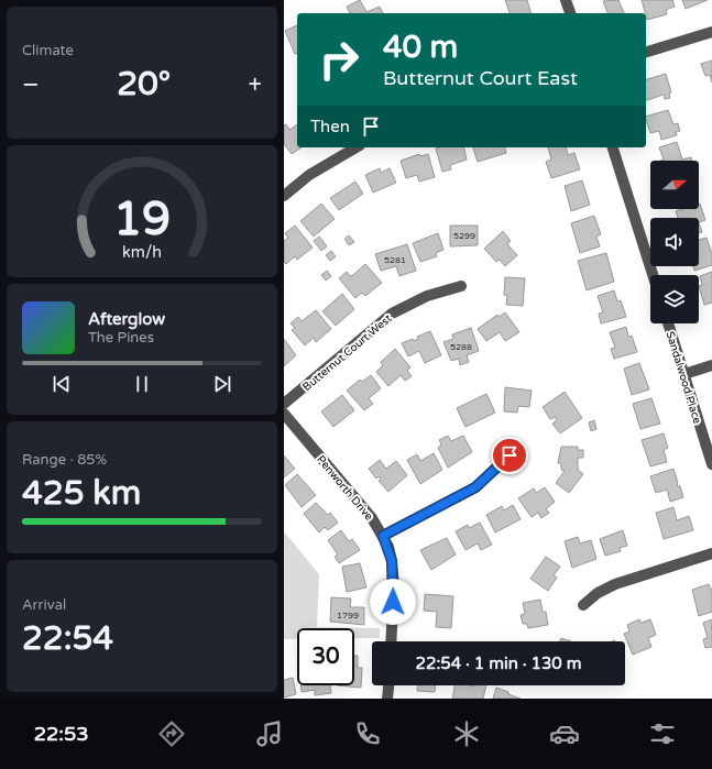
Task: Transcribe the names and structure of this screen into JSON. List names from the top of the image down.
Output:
{
  "streets": {
    "street": ["Butternut Court West", "Sandalwood Place", "Penworth Drive"]
  },
  "house_numbers": [
    "5299",
    "5281",
    "5288",
    "1799"
  ],
  "north": "right",
  "page": {
    "tile": [
      "Climate",
      ["Range · 85%", "425 km"],
      ["Arrival", "22:54"]
    ],
    "turn": ["40 m", "Butternut Court East"],
    "heat": ["−", "20°", "+"],
    "then": "Then",
    "song": ["Afterglow", "The Pines"],
    "limit": "30",
    "trip": "22:54 · 1 min · 130 m",
    "tabs": "22:53",
    "gauge": ["19", "km/h"]
  }
}
